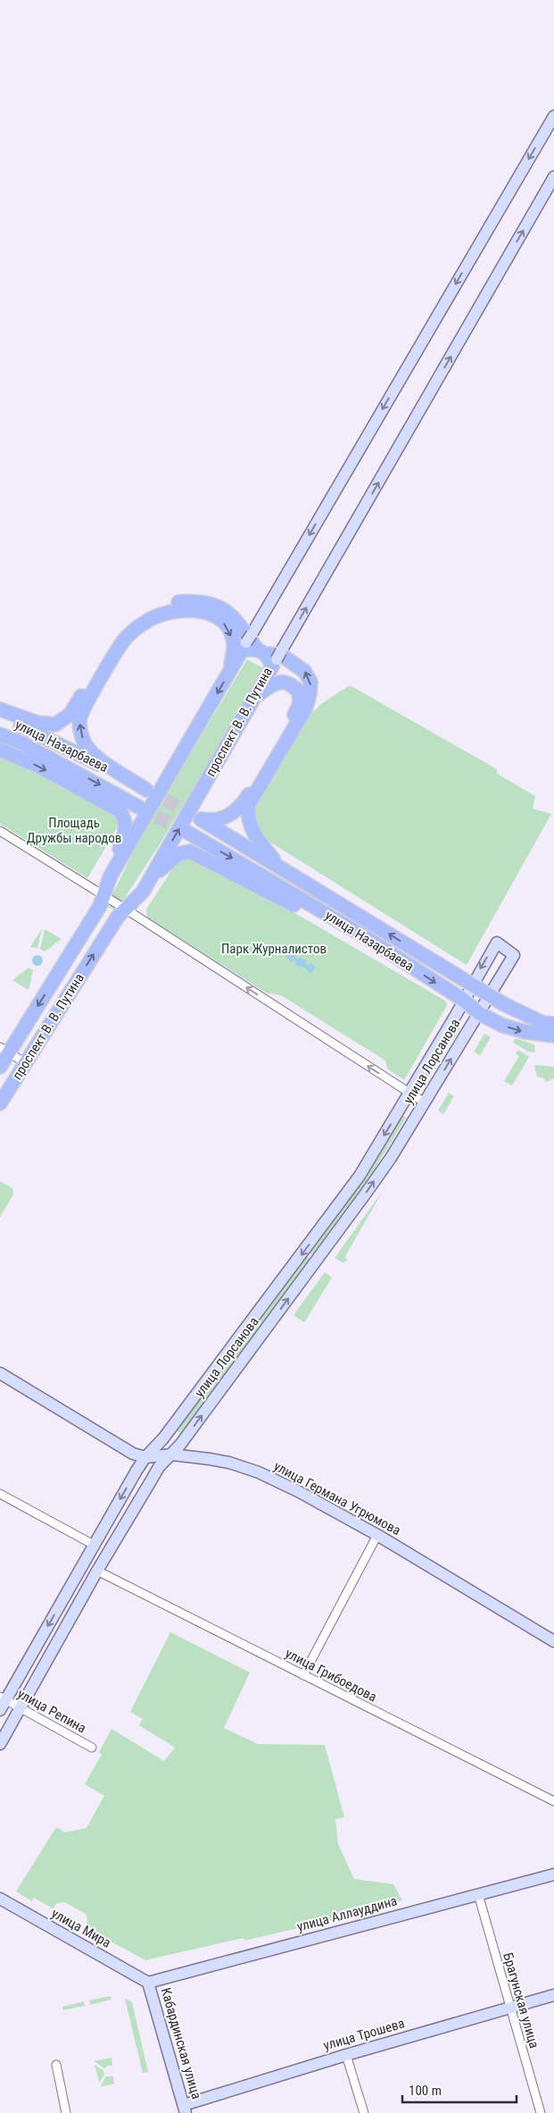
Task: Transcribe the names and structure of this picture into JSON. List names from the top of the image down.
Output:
{
  "streets": {
    "main road": [
      "проспект В. В. Путина",
      "улица Назарбаева",
      "улица Лорсанова",
      "улица Германа Угрюмова",
      "улица Аллауддина",
      "улица Мира",
      "улица Трошева",
      "Кабардинская улица"
    ],
    "street": ["улица Грибоедова", "улица Репина", "Брагунская улица"]
  },
  "crossings": [
    ["проспект В. В. Путина", "улица Назарбаева"],
    ["улица Назарбаева", "улица Лорсанова"],
    ["улица Лорсанова", "улица Германа Угрюмова"],
    ["улица Лорсанова", "улица Грибоедова"],
    ["улица Лорсанова", "улица Репина"],
    ["улица Аллауддина", "улица Мира"],
    ["улица Аллауддина", "Брагунская улица"],
    ["улица Аллауддина", "Кабардинская улица"],
    ["улица Мира", "Кабардинская улица"],
    ["Брагунская улица", "улица Трошева"],
    ["улица Трошева", "Кабардинская улица"]
  ],
  "parks": ["Площадь Дружбы народов", "Парк Журналистов"],
  "scale_bar": "100 m"
}
